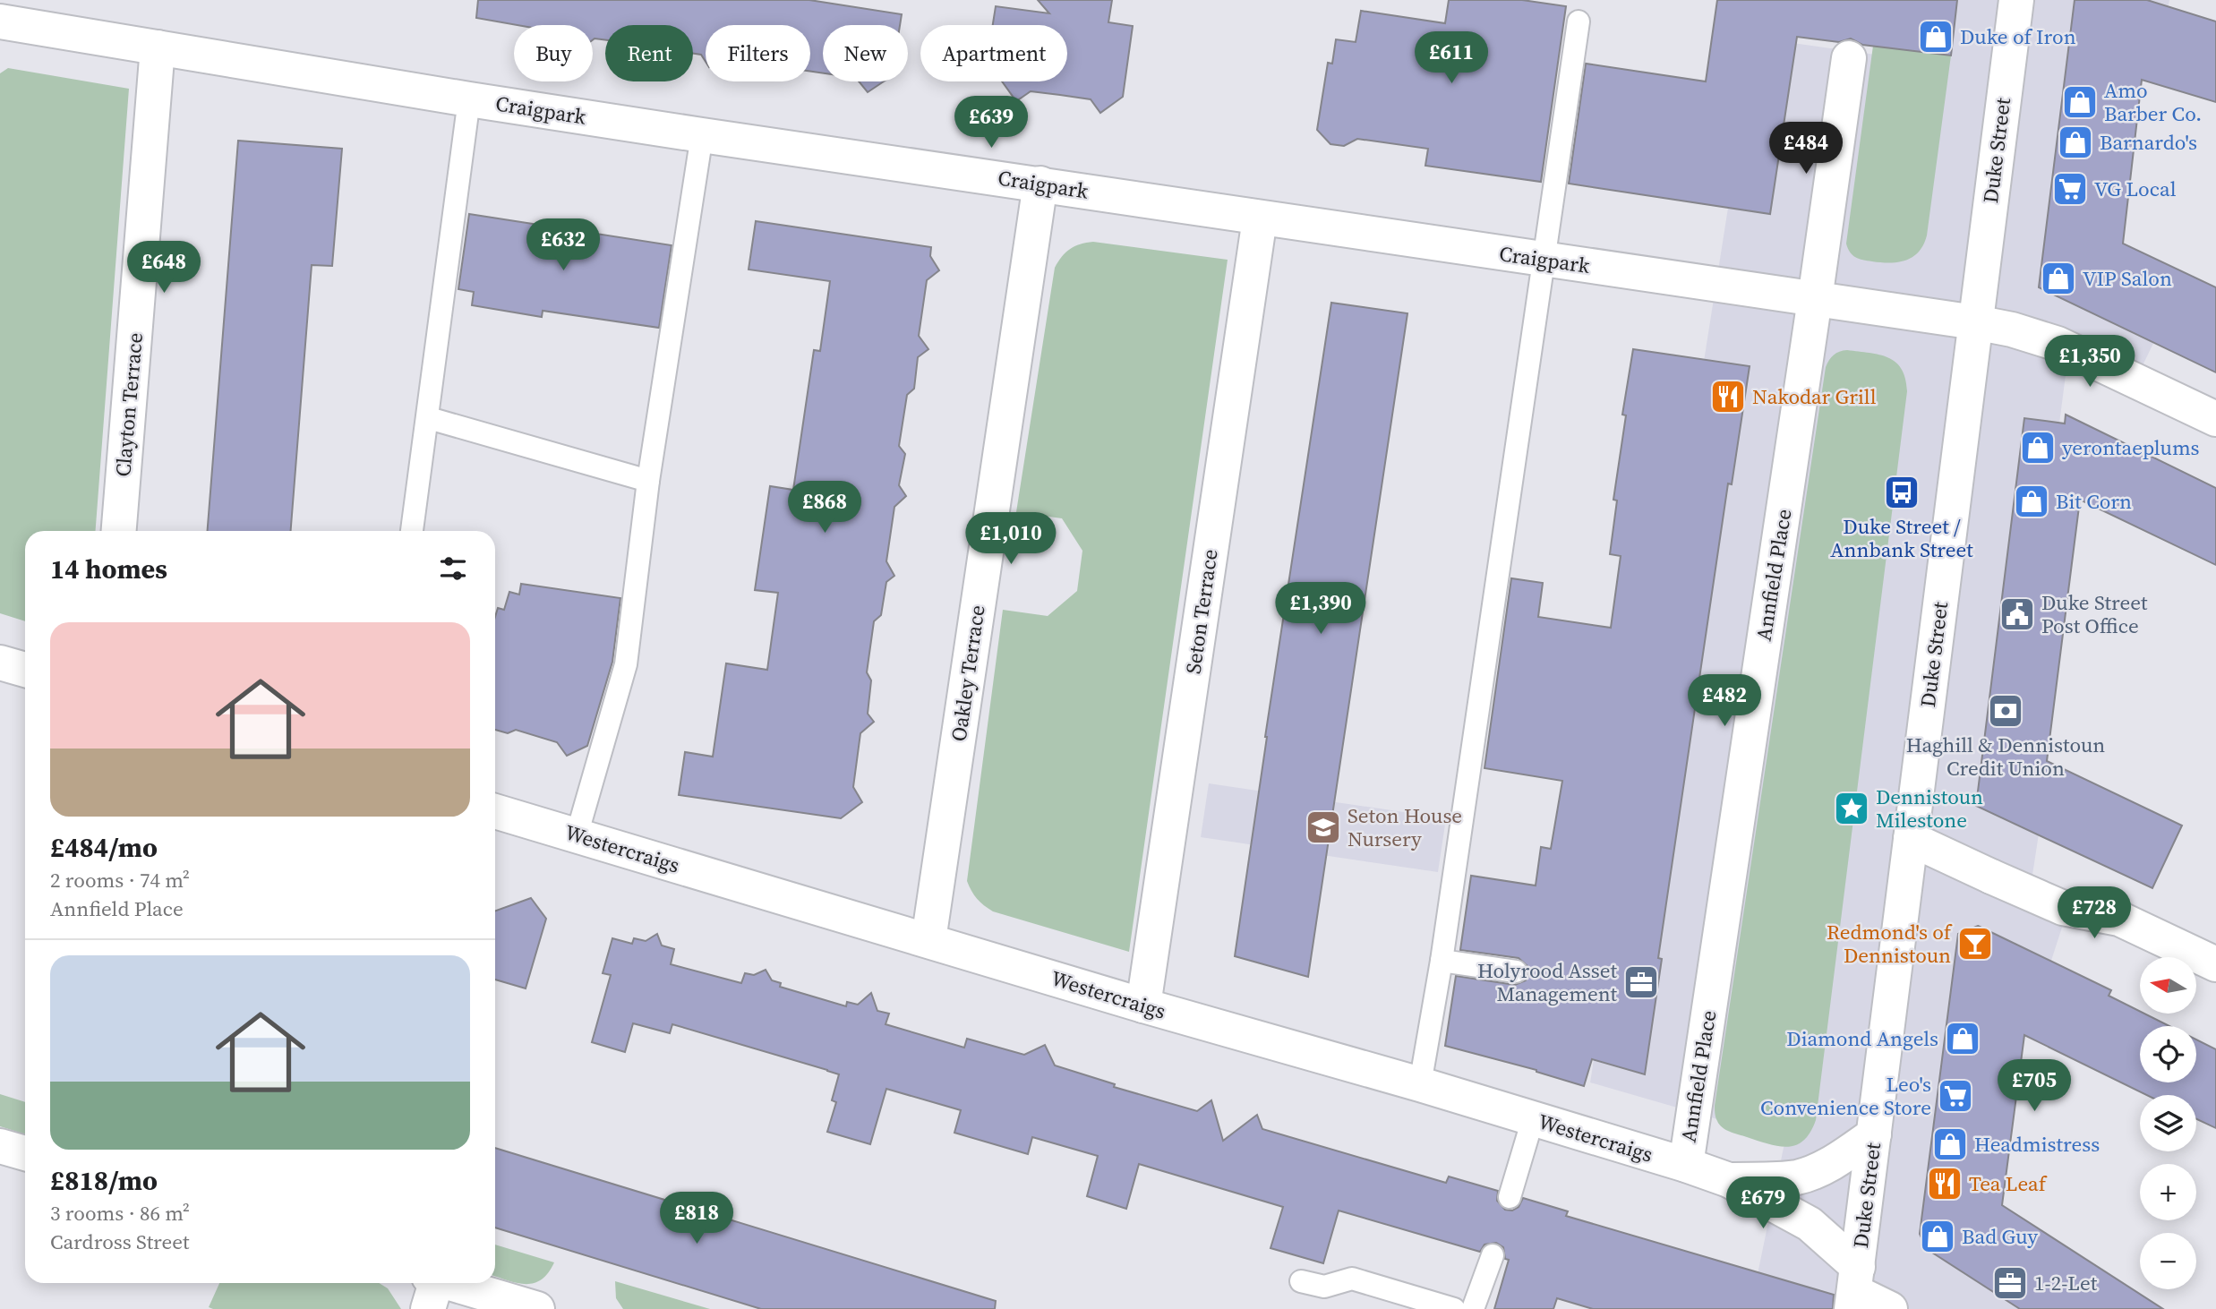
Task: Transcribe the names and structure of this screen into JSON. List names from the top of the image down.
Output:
{
  "streets": {
    "street": [
      "Craigpark",
      "Duke Street",
      "Clayton Terrace",
      "Annfield Place",
      "Seton Terrace",
      "Oakley Terrace",
      "Westercraigs"
    ]
  },
  "crossings": [
    ["Craigpark", "Duke Street"],
    ["Craigpark", "Clayton Terrace"],
    ["Craigpark", "Annfield Place"],
    ["Craigpark", "Seton Terrace"],
    ["Craigpark", "Oakley Terrace"],
    ["Duke Street", "Westercraigs"],
    ["Annfield Place", "Westercraigs"],
    ["Seton Terrace", "Westercraigs"],
    ["Oakley Terrace", "Westercraigs"]
  ],
  "places": {
    "shop": [
      "Duke of Iron",
      "Amo Barber Co.",
      "Barnardo's",
      "VIP Salon",
      "yerontaeplums",
      "Bit Corn",
      "Diamond Angels",
      "Headmistress",
      "Bad Guy"
    ],
    "supermarket": ["VG Local", "Leo's Convenience Store"],
    "restaurant": ["Nakodar Grill", "Tea Leaf"],
    "bus stop": ["Duke Street / Annbank Street"],
    "public building": ["Duke Street Post Office"],
    "bank": ["Haghill & Dennistoun Credit Union"],
    "place": ["Dennistoun Milestone"],
    "school or university": ["Seton House Nursery"],
    "bar": ["Redmond's of Dennistoun"],
    "office": ["Holyrood Asset Management", "1-2-Let"]
  },
  "north": "left",
  "page": {
    "chip": [
      "Buy",
      "Rent",
      "Filters",
      "New",
      "Apartment"
    ],
    "price": [
      "£611",
      "£639",
      "£484",
      "£632",
      "£648",
      "£1,350",
      "£868",
      "£1,010",
      "£1,390",
      "£482",
      "£728",
      "£705",
      "£679",
      "£818"
    ],
    "heading": "14 homes",
    "list": [
      {
        "name": "£484/mo",
        "note": "2 rooms · 74 m² · Annfield Place"
      },
      {
        "name": "£818/mo",
        "note": "3 rooms · 86 m² · Cardross Street"
      }
    ],
    "map_buttons": ["+", "−"]
  }
}
